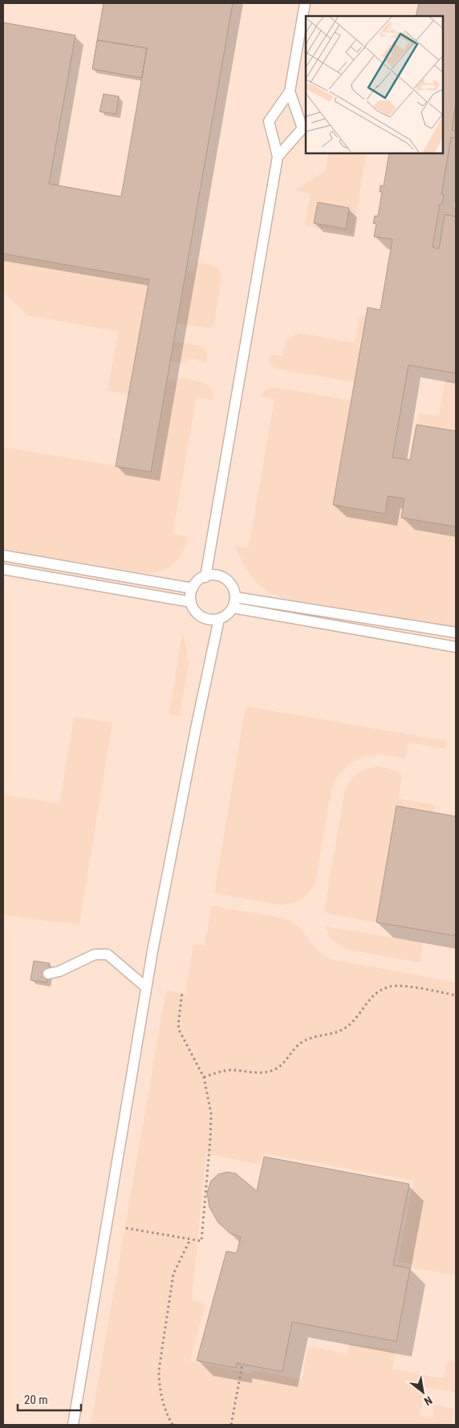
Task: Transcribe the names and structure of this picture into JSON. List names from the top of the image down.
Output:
{
  "scale_bar": "20 m",
  "north": "bottom right"
}
